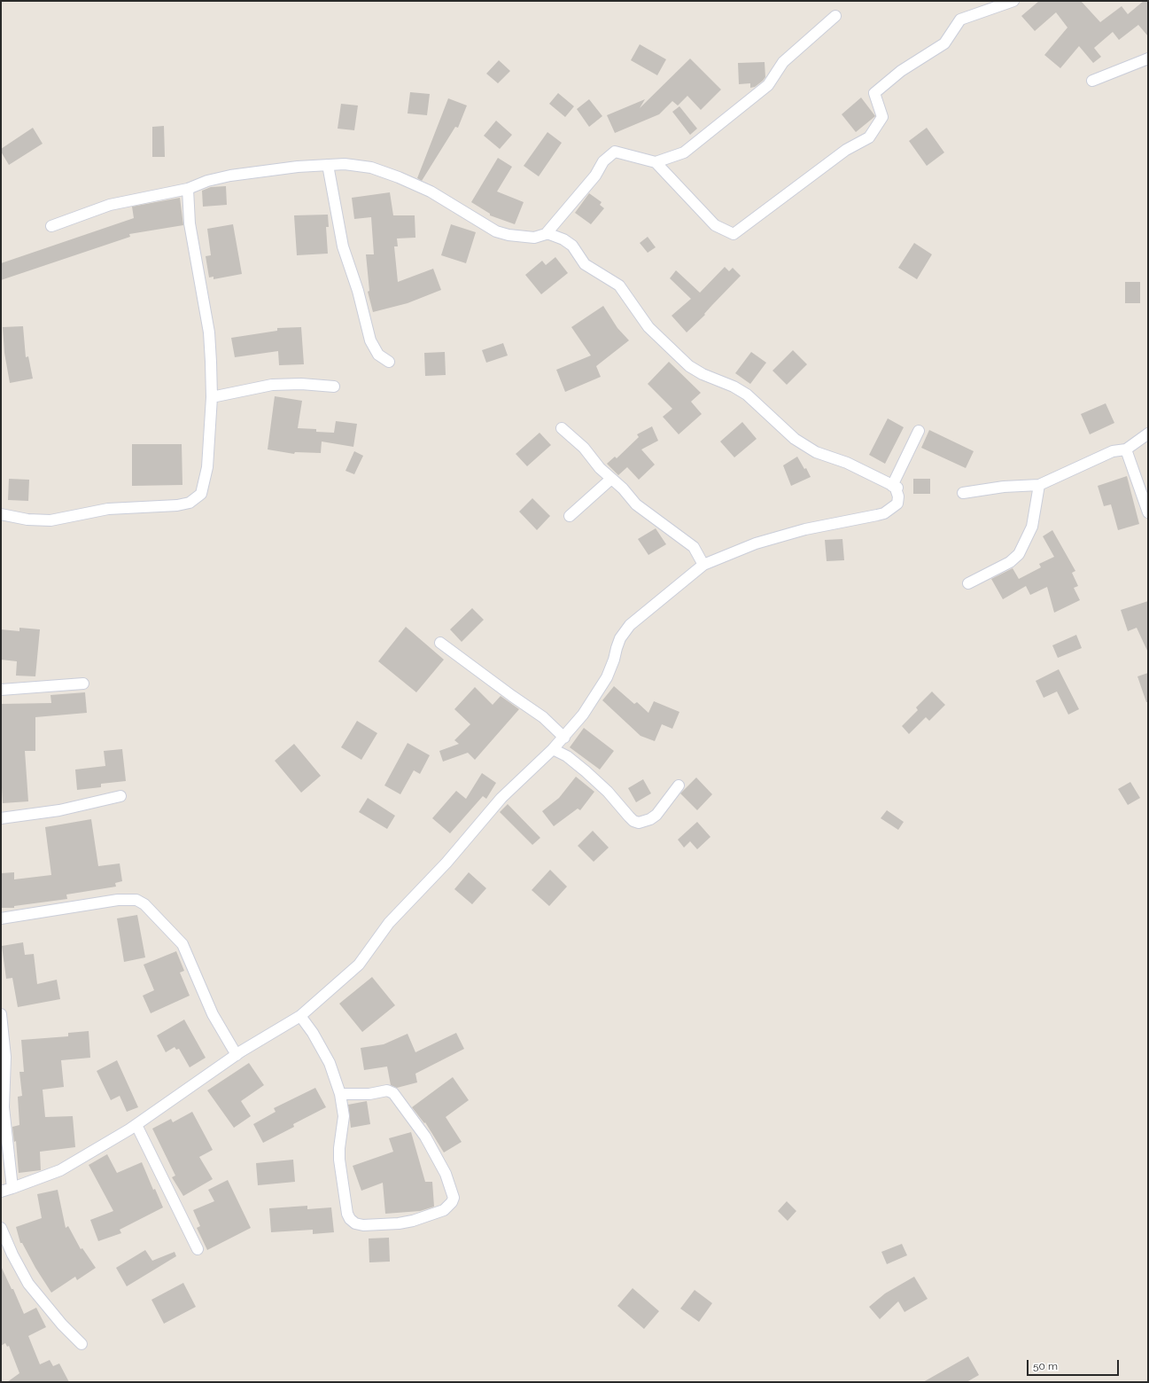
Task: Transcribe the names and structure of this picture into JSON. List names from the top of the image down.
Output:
{
  "scale_bar": "50 m"
}
